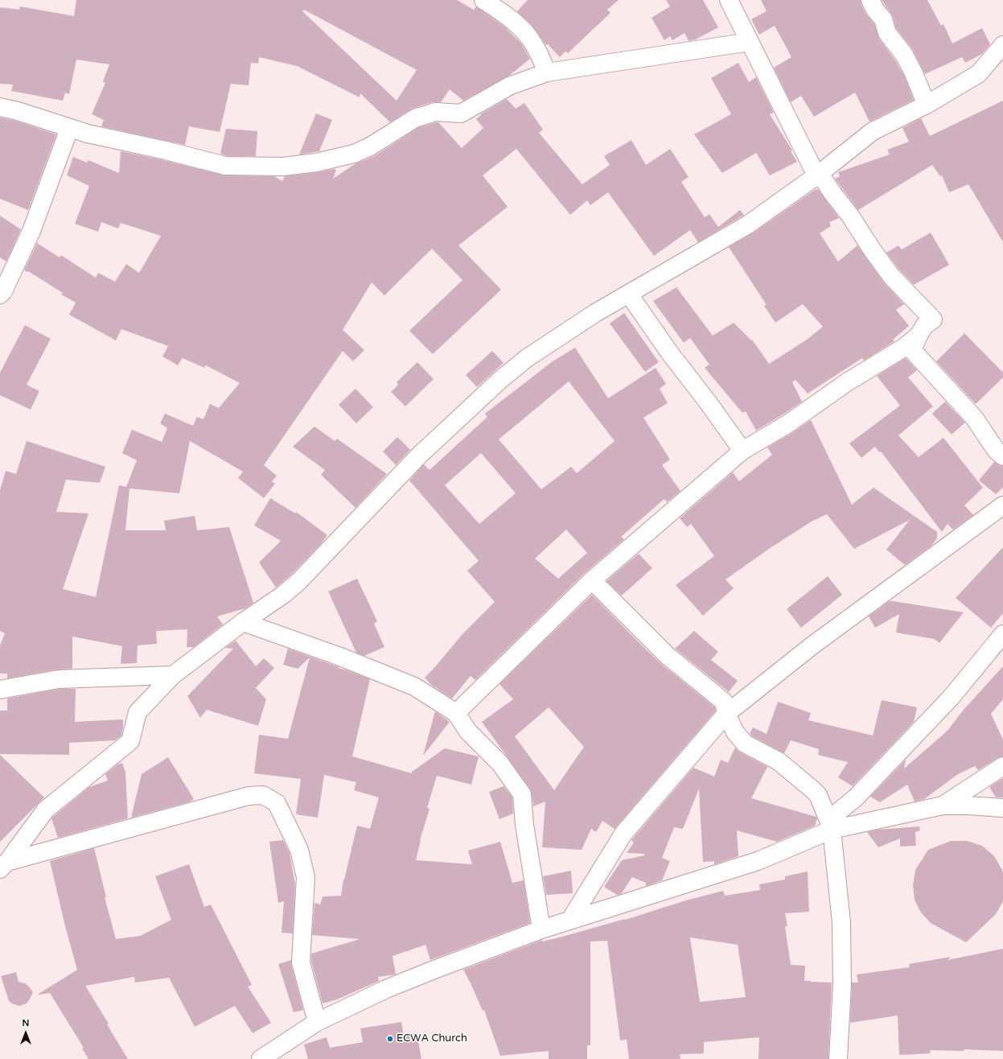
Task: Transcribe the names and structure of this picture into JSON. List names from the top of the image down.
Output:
{
  "places": ["ECWA Church"],
  "north": "top"
}
